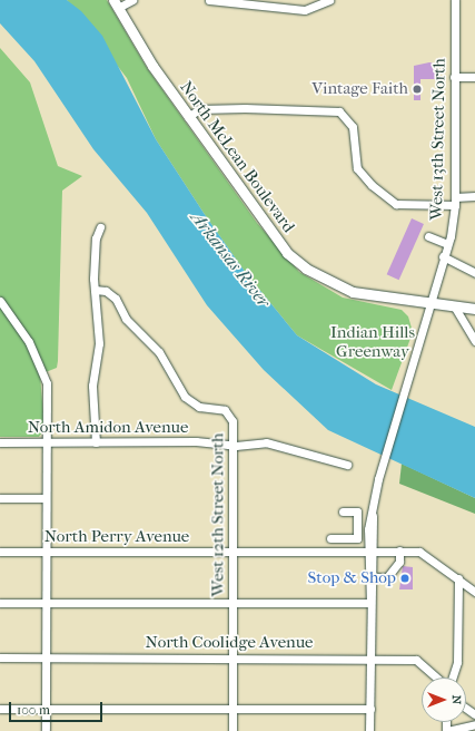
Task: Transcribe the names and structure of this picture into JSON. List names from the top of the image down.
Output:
{
  "streets": {
    "main road": ["North McLean Boulevard"],
    "street": [
      "West 13th Street North",
      "North Amidon Avenue",
      "West 12th Street North",
      "North Perry Avenue",
      "North Coolidge Avenue"
    ]
  },
  "crossings": [
    ["West 13th Street North", "North McLean Boulevard"],
    ["West 13th Street North", "North Perry Avenue"],
    ["West 13th Street North", "North Coolidge Avenue"],
    ["North Amidon Avenue", "West 12th Street North"],
    ["West 12th Street North", "North Perry Avenue"],
    ["West 12th Street North", "North Coolidge Avenue"]
  ],
  "water": ["Arkansas River"],
  "parks": ["Indian Hills Greenway"],
  "places": ["Vintage Faith", "Stop & Shop"],
  "scale_bar": "100 m",
  "north": "right"
}
